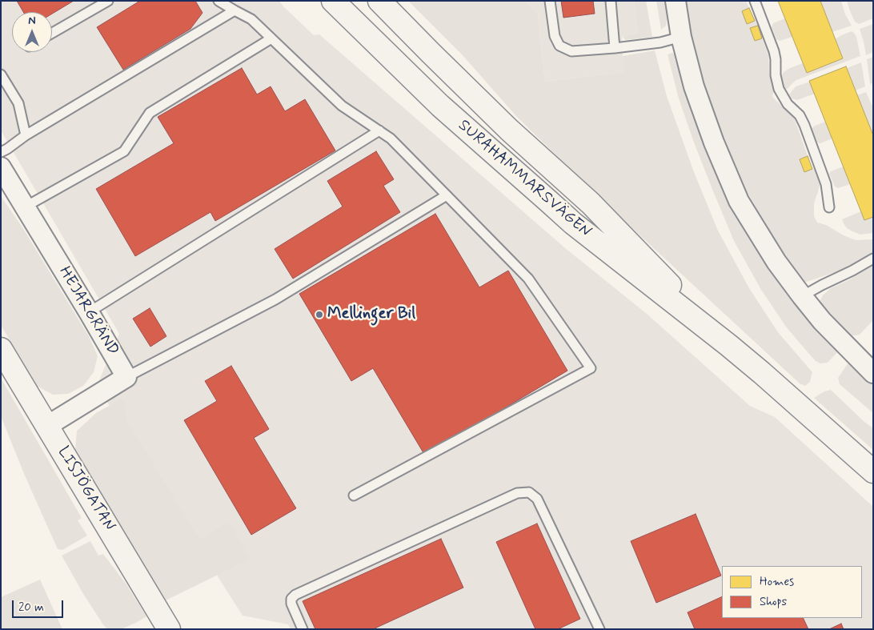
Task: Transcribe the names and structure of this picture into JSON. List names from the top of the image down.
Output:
{
  "streets": {
    "main road": ["SURAHAMMARSVÄGEN", "LISJÖGATAN"],
    "street": ["HEJARGRÄND"]
  },
  "places": ["Mellinger Bil"],
  "legend": ["Homes", "Shops"],
  "scale_bar": "20 m",
  "north": "top"
}
